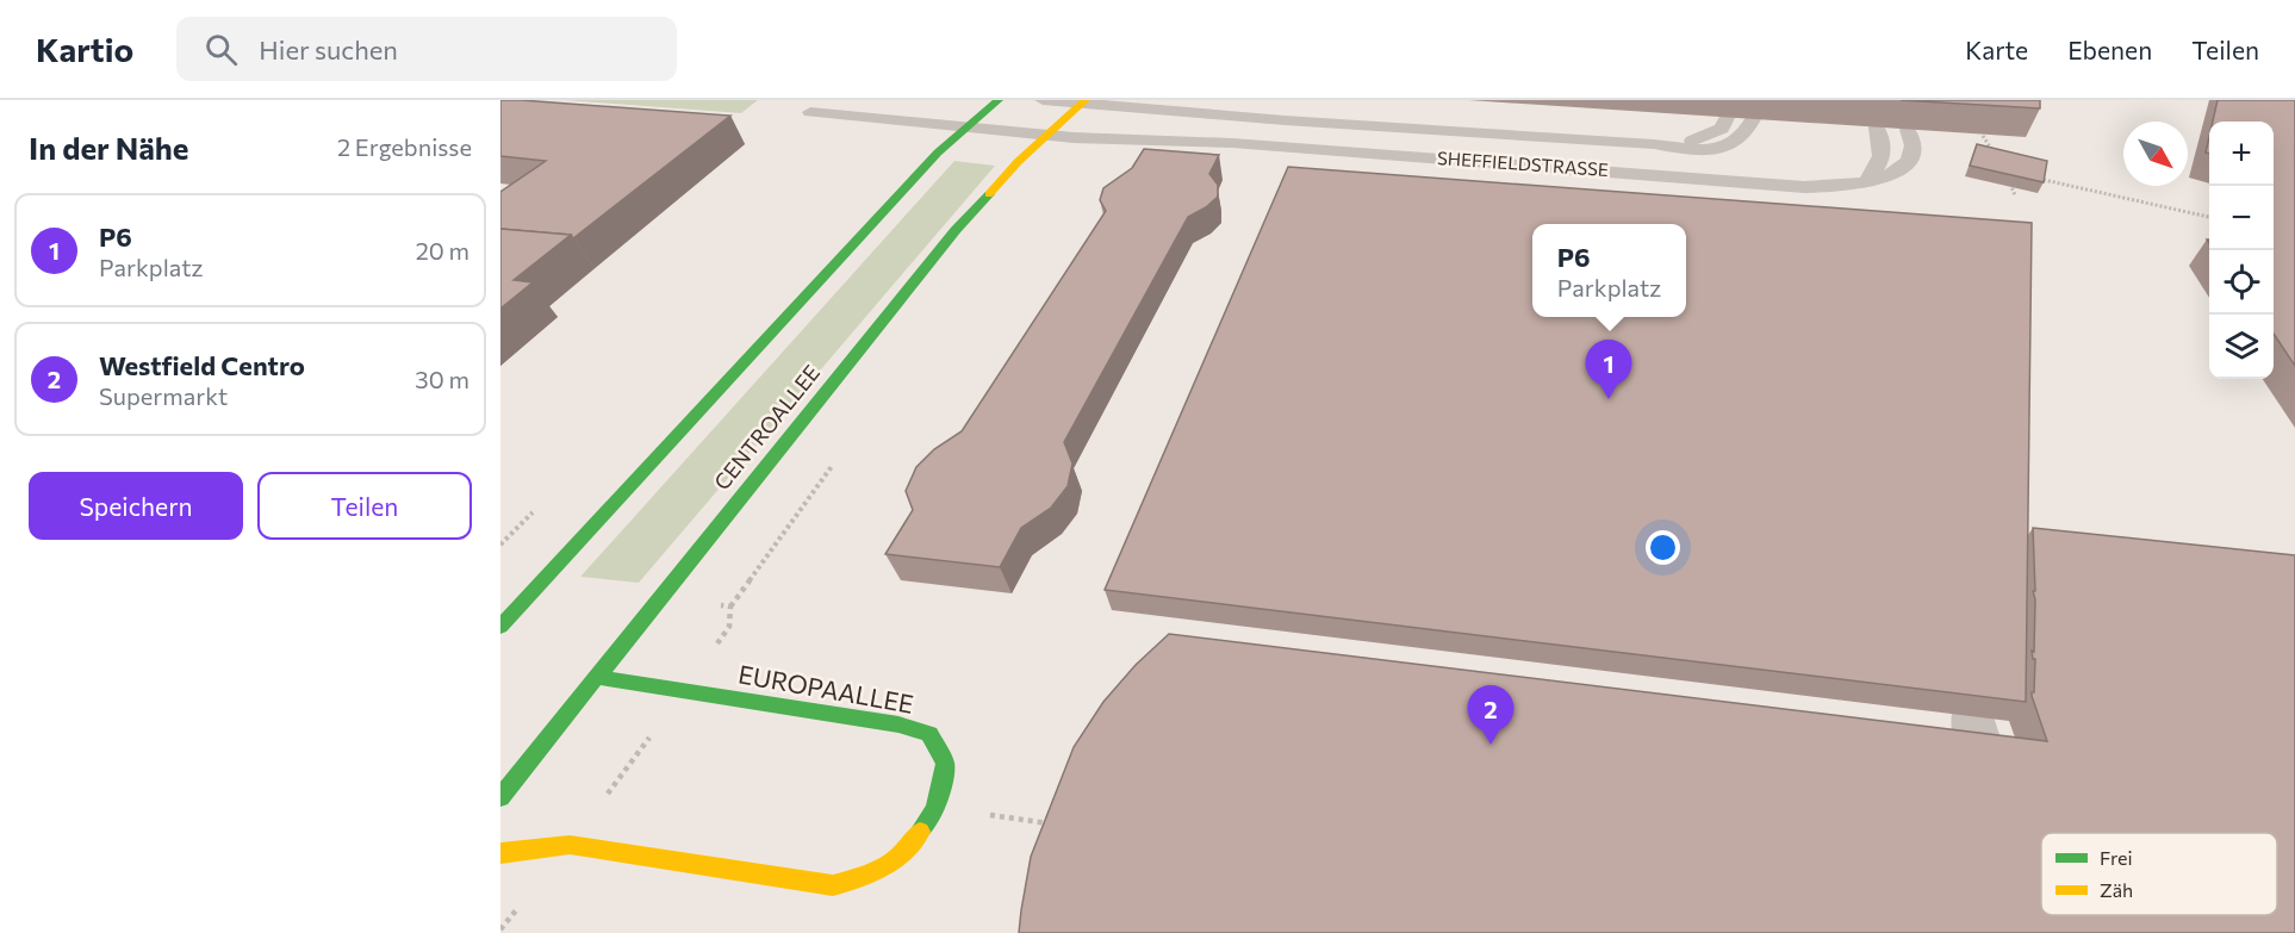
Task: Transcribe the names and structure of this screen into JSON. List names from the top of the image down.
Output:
{
  "streets": {
    "street": ["CENTROALLEE", "EUROPAALLEE"],
    "lane": ["SHEFFIELDSTRASSE"]
  },
  "crossings": [
    ["SHEFFIELDSTRASSE", "CENTROALLEE"],
    ["CENTROALLEE", "EUROPAALLEE"]
  ],
  "legend": ["Frei", "Zäh"],
  "north": "bottom right",
  "page": {
    "header": "Kartio",
    "search": "Hier suchen",
    "nav": ["Karte", "Ebenen", "Teilen"],
    "heading": ["In der Nähe", "2 Ergebnisse"],
    "map_buttons": ["+", "−"],
    "list": [
      {
        "mark": "1",
        "name": "P6",
        "note": "Parkplatz",
        "value": "20 m"
      },
      {
        "mark": "2",
        "name": "Westfield Centro",
        "note": "Supermarkt",
        "value": "30 m"
      }
    ],
    "popup": ["P6", "Parkplatz"],
    "pins": ["1", "2"],
    "buttons": ["Speichern", "Teilen"]
  }
}
